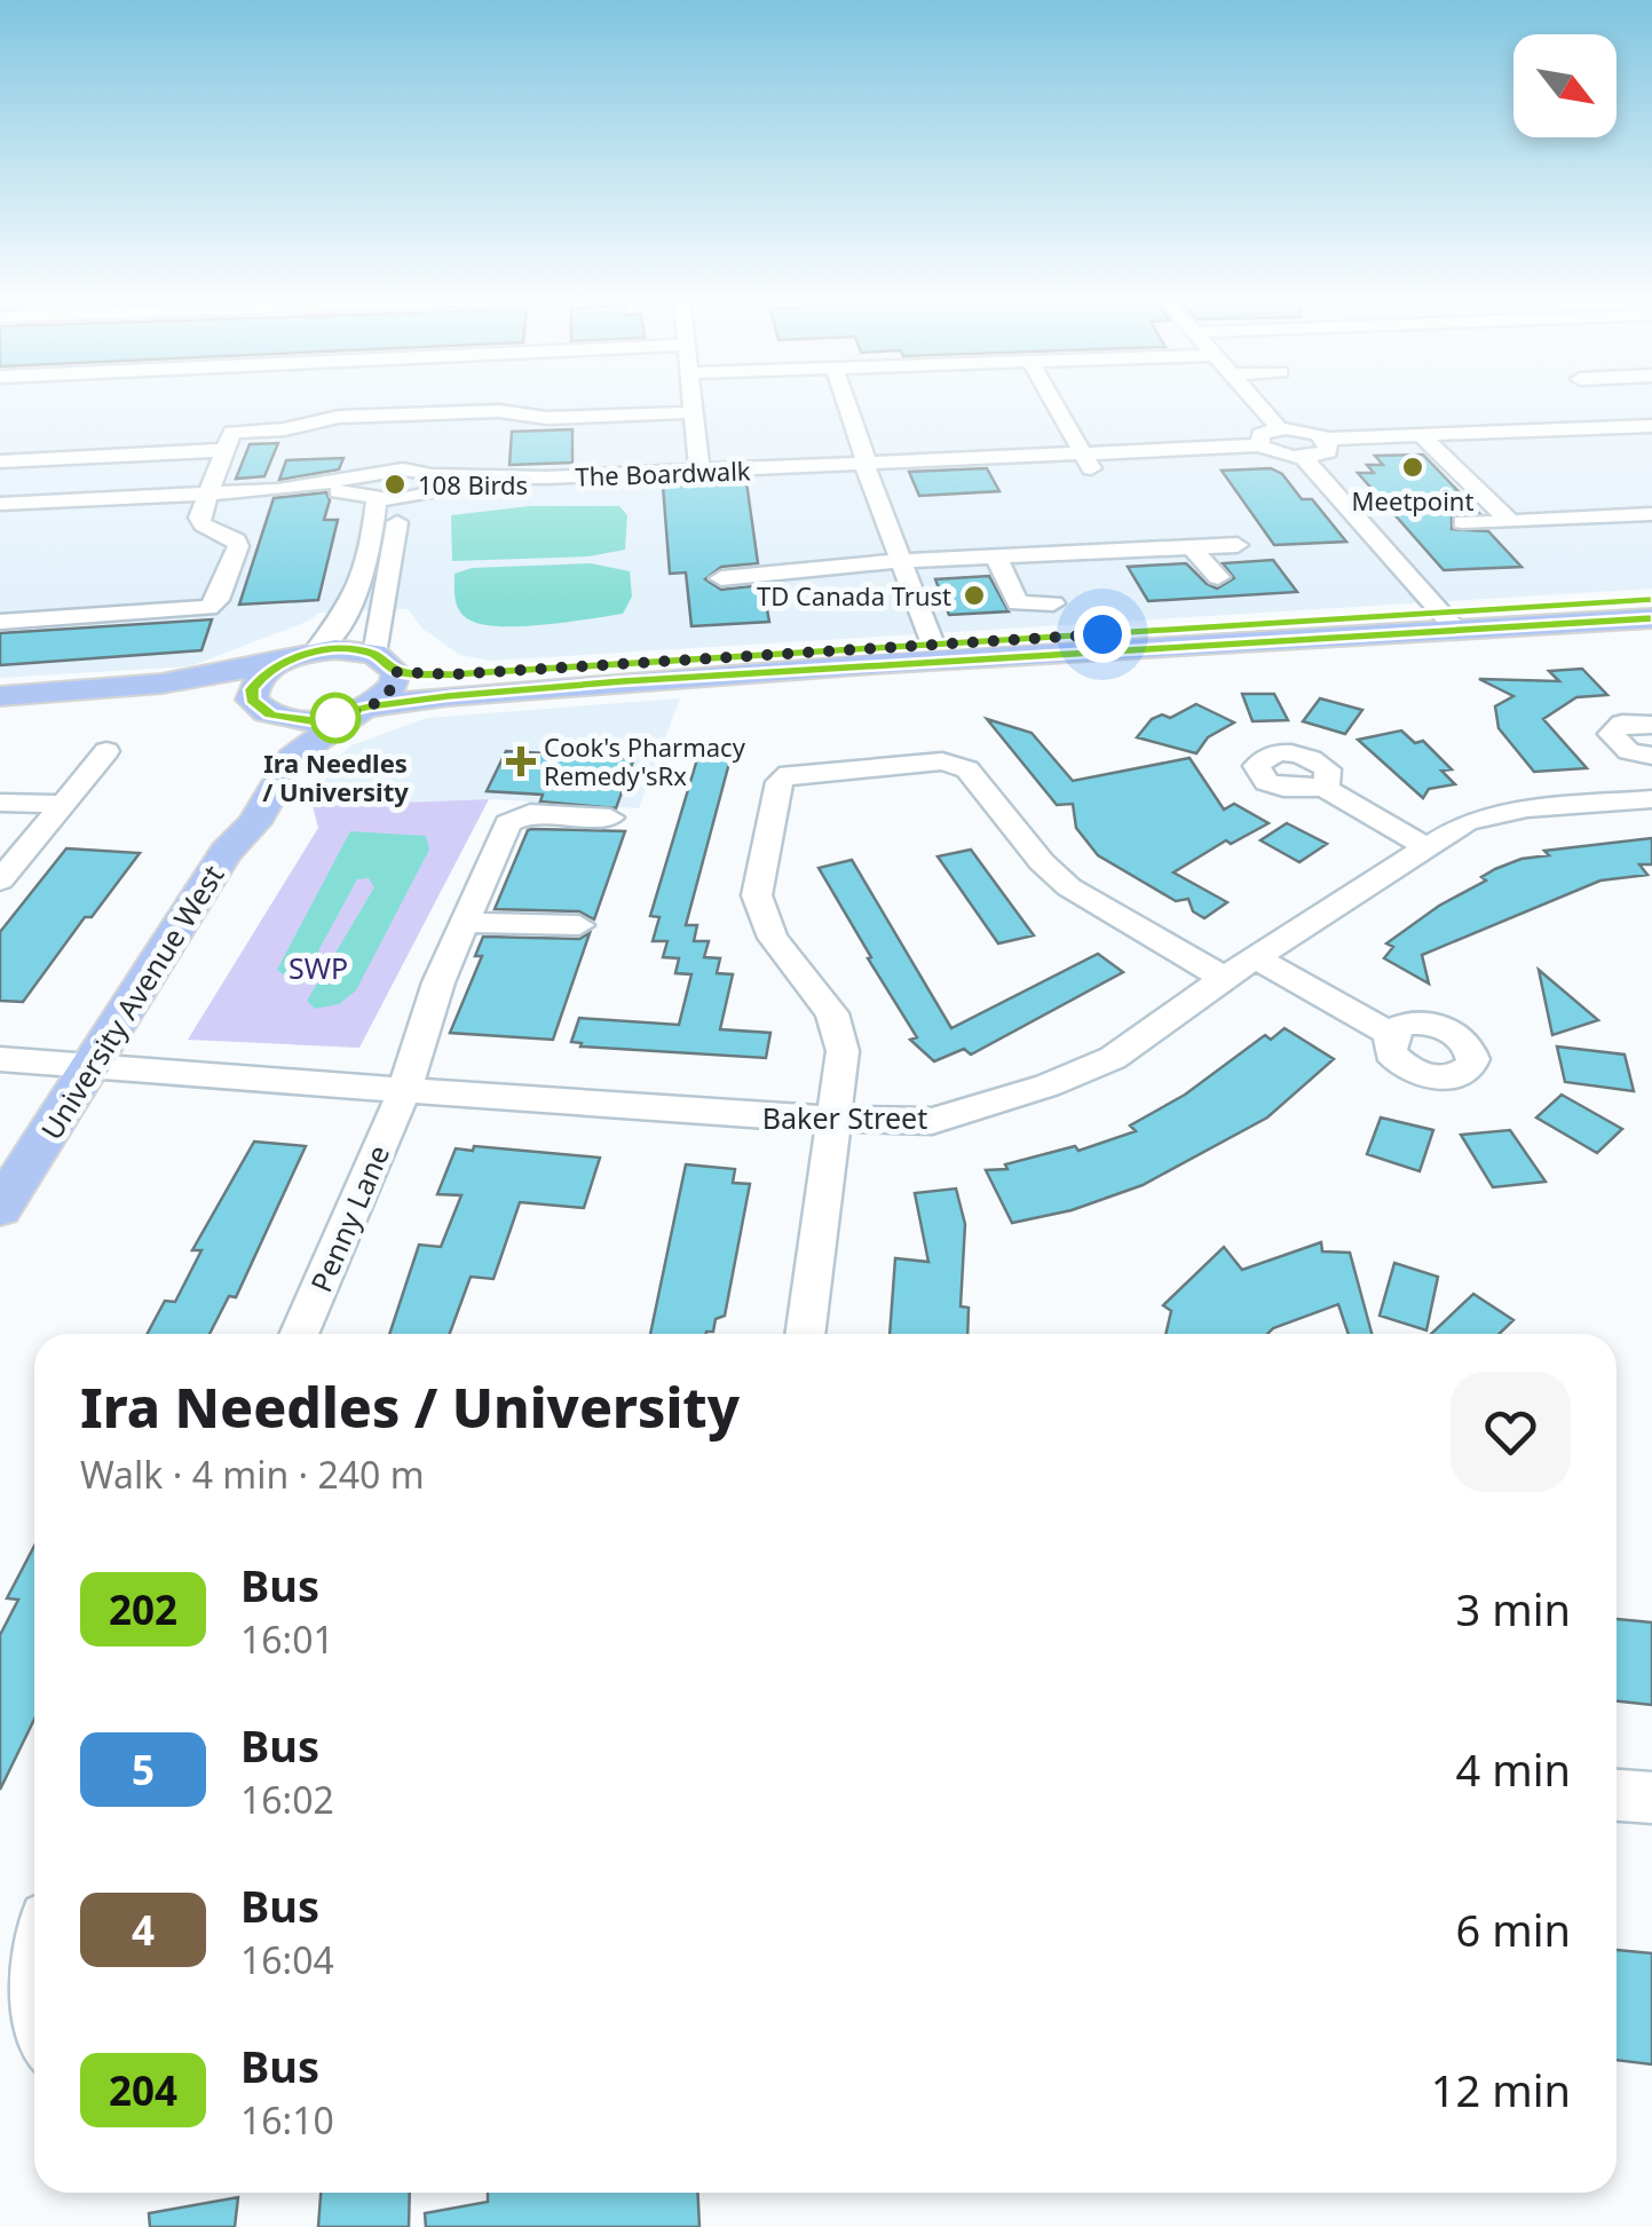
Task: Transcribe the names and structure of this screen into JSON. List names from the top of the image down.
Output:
{
  "streets": {
    "main road": ["University Avenue West"],
    "street": ["The Boardwalk", "Baker Street", "Penny Lane"]
  },
  "crossings": [
    ["University Avenue West", "Baker Street"],
    ["Baker Street", "Penny Lane"]
  ],
  "parks": ["SWP"],
  "places": {
    "other": [
      "Meetpoint",
      "108 Birds",
      "TD Canada Trust",
      "Ira Needles / University"
    ],
    "health": ["Cook's Pharmacy Remedy'sRx"]
  },
  "lines": ["bus line 202"],
  "north": "bottom right",
  "page": {
    "heading": ["Ira Needles / University", "Walk · 4 min · 240 m"],
    "list": [
      {
        "mark": "202",
        "name": "Bus",
        "note": "16:01",
        "value": "3 min"
      },
      {
        "mark": "5",
        "name": "Bus",
        "note": "16:02",
        "value": "4 min"
      },
      {
        "mark": "4",
        "name": "Bus",
        "note": "16:04",
        "value": "6 min"
      },
      {
        "mark": "204",
        "name": "Bus",
        "note": "16:10",
        "value": "12 min"
      }
    ]
  }
}
